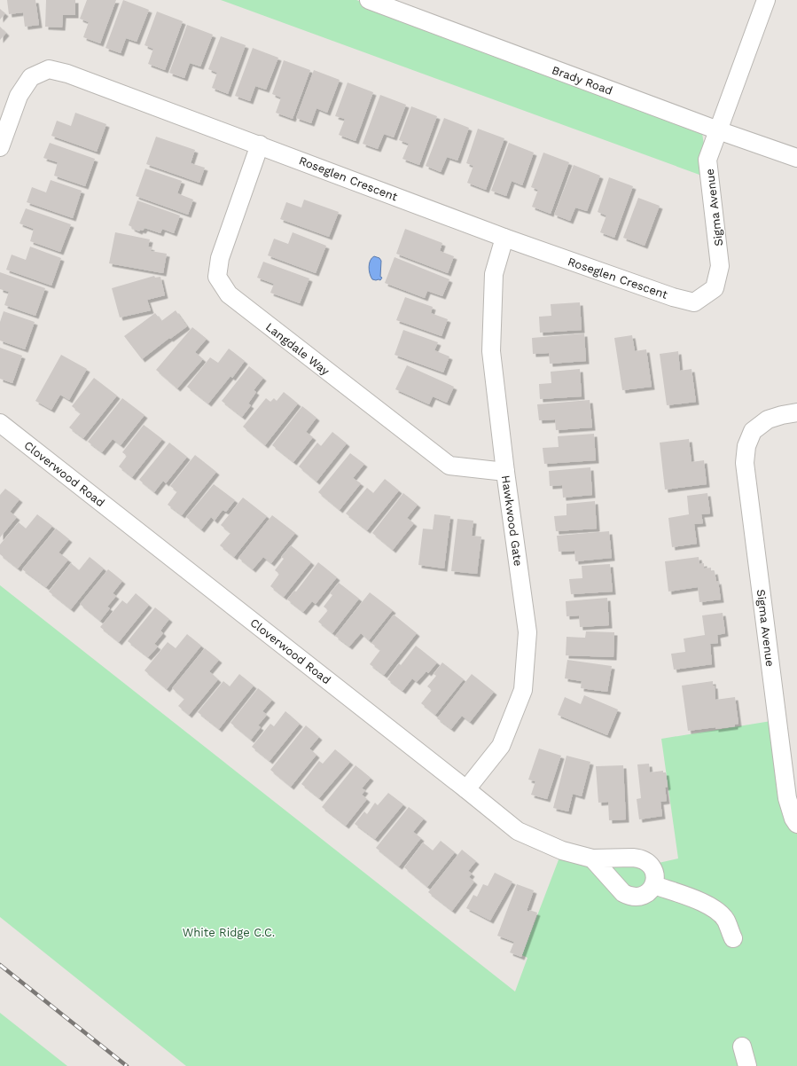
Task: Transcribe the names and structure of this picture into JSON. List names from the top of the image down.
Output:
{
  "streets": {
    "street": [
      "Brady Road",
      "Roseglen Crescent",
      "Sigma Avenue",
      "Langdale Way",
      "Cloverwood Road",
      "Hawkwood Gate"
    ]
  },
  "crossings": [
    ["Brady Road", "Sigma Avenue"],
    ["Roseglen Crescent", "Sigma Avenue"],
    ["Roseglen Crescent", "Langdale Way"],
    ["Roseglen Crescent", "Hawkwood Gate"],
    ["Langdale Way", "Hawkwood Gate"],
    ["Cloverwood Road", "Hawkwood Gate"]
  ],
  "parks": ["White Ridge C.C."]
}
